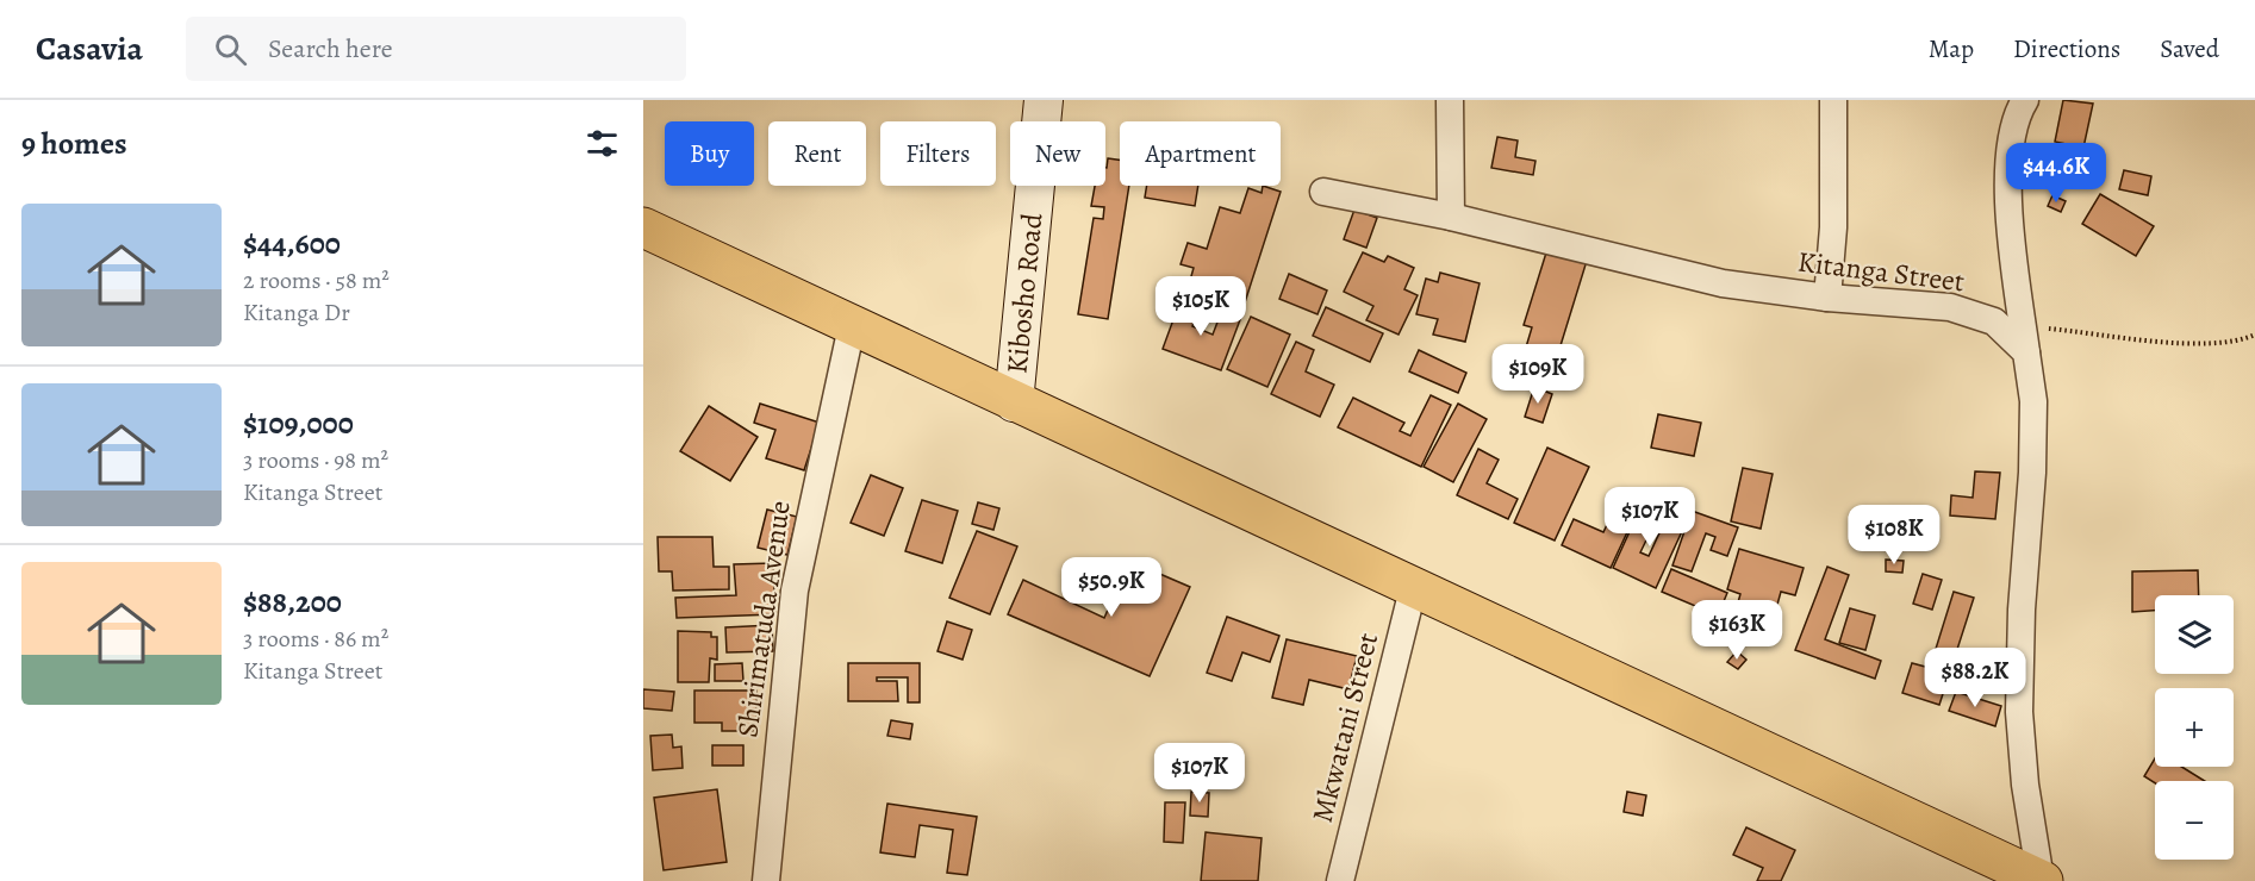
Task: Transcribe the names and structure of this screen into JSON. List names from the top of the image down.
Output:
{
  "streets": {
    "street": [
      "Kitanga Street",
      "Kibosho Road",
      "Shirimatuda Avenue",
      "Mkwatani Street"
    ]
  },
  "page": {
    "header": "Casavia",
    "search": "Search here",
    "nav": ["Map", "Directions", "Saved"],
    "heading": "9 homes",
    "chip": [
      "Buy",
      "Rent",
      "Filters",
      "New",
      "Apartment"
    ],
    "price": [
      "$44.6K",
      "$105K",
      "$109K",
      "$107K",
      "$108K",
      "$50.9K",
      "$163K",
      "$88.2K",
      "$107K"
    ],
    "list": [
      {
        "name": "$44,600",
        "note": "2 rooms · 58 m² · Kitanga Dr"
      },
      {
        "name": "$109,000",
        "note": "3 rooms · 98 m² · Kitanga Street"
      },
      {
        "name": "$88,200",
        "note": "3 rooms · 86 m² · Kitanga Street"
      }
    ],
    "map_buttons": ["+", "−"]
  }
}
